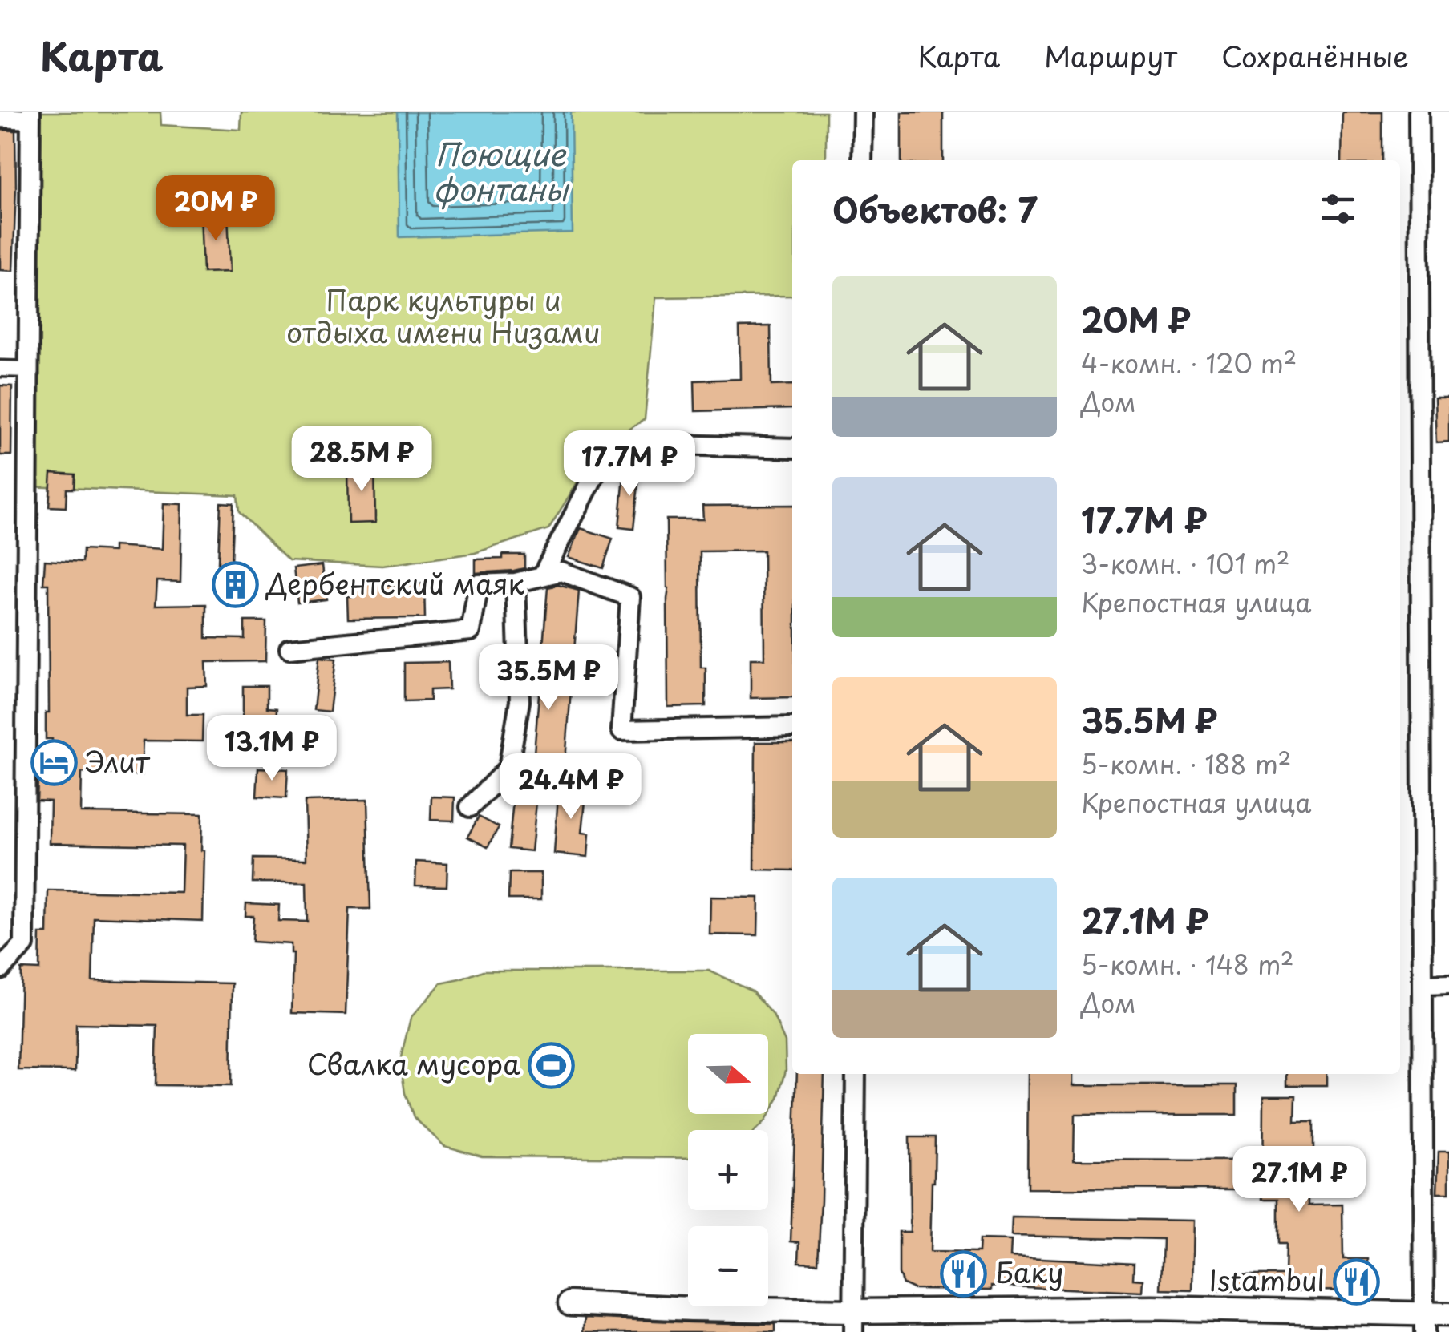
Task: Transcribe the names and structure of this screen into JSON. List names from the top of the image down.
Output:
{
  "water": ["Поющие фонтаны"],
  "parks": ["Парк культуры и отдыха имени Низами"],
  "places": {
    "building": ["Дербентский маяк"],
    "hotel": ["Элит"],
    "sports": ["Свалка мусора"],
    "restaurant": ["Баку", "Istambul"]
  },
  "north": "right",
  "page": {
    "header": "Карта",
    "nav": ["Карта", "Маршрут", "Сохранённые"],
    "heading": "Объектов: 7",
    "price": [
      "20M ₽",
      "28.5M ₽",
      "17.7M ₽",
      "35.5M ₽",
      "13.1M ₽",
      "24.4M ₽",
      "27.1M ₽"
    ],
    "list": [
      {
        "name": "20M ₽",
        "note": "4-комн. · 120 m² · Дом"
      },
      {
        "name": "17.7M ₽",
        "note": "3-комн. · 101 m² · Крепостная улица"
      },
      {
        "name": "35.5M ₽",
        "note": "5-комн. · 188 m² · Крепостная улица"
      },
      {
        "name": "27.1M ₽",
        "note": "5-комн. · 148 m² · Дом"
      }
    ],
    "map_buttons": ["+", "−"]
  }
}
